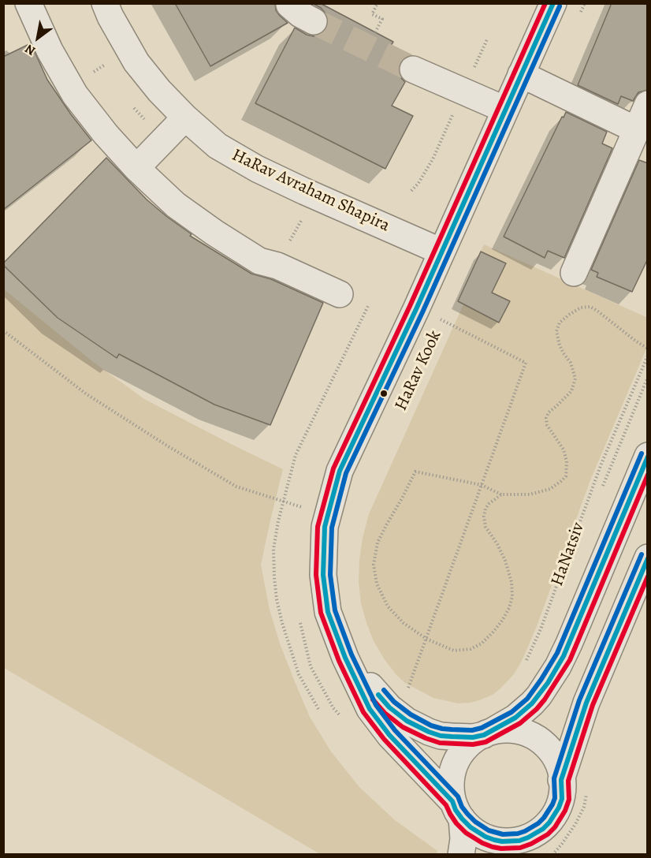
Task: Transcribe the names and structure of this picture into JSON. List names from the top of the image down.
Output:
{
  "streets": {
    "street": ["HaRav Avraham Shapira", "HaRav Kook", "HaNatsiv"]
  },
  "crossings": [
    ["HaRav Avraham Shapira", "HaRav Kook"],
    ["HaRav Kook", "HaNatsiv"]
  ],
  "north": "bottom left"
}
